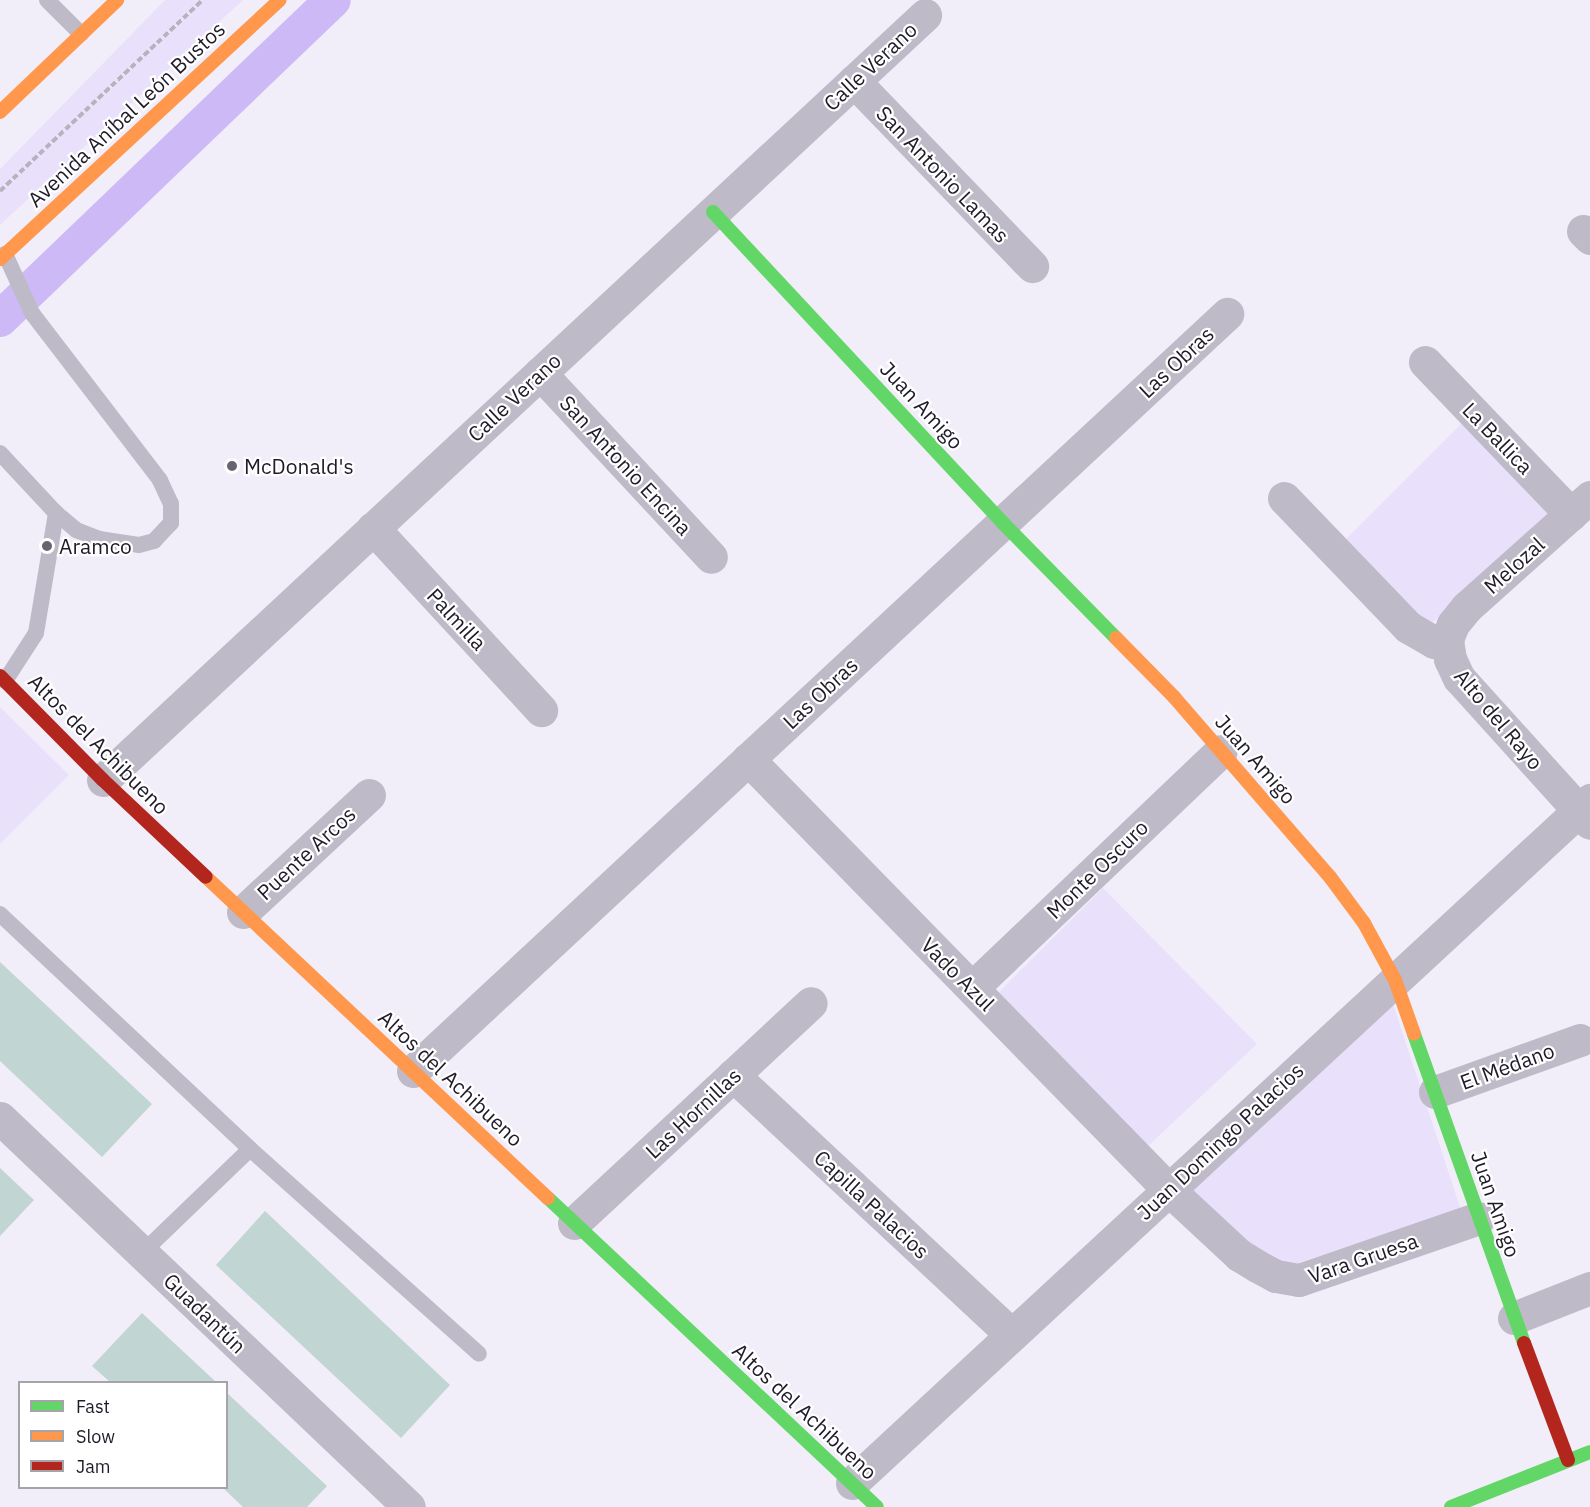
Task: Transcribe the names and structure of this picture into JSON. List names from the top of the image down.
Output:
{
  "streets": {
    "street": [
      "Calle Verano",
      "Avenida Aníbal León Bustos",
      "San Antonio Lamas",
      "Las Obras",
      "Juan Amigo",
      "La Ballica",
      "San Antonio Encina",
      "Melozal",
      "Palmilla",
      "Alto del Rayo",
      "Altos del Achibueno",
      "Puente Arcos",
      "Monte Oscuro",
      "Vado Azul",
      "El Médano",
      "Las Hornillas",
      "Juan Domingo Palacios",
      "Capilla Palacios",
      "Vara Gruesa",
      "Guadantún"
    ]
  },
  "crossings": [
    ["Calle Verano", "San Antonio Lamas"],
    ["Calle Verano", "Juan Amigo"],
    ["Calle Verano", "San Antonio Encina"],
    ["Calle Verano", "Palmilla"],
    ["Calle Verano", "Altos del Achibueno"],
    ["Las Obras", "Juan Amigo"],
    ["Las Obras", "Altos del Achibueno"],
    ["Las Obras", "Vado Azul"],
    ["Juan Amigo", "Monte Oscuro"],
    ["Juan Amigo", "El Médano"],
    ["Juan Amigo", "Juan Domingo Palacios"],
    ["Juan Amigo", "Vara Gruesa"],
    ["La Ballica", "Melozal"],
    ["Melozal", "Alto del Rayo"],
    ["Alto del Rayo", "Juan Domingo Palacios"],
    ["Altos del Achibueno", "Puente Arcos"],
    ["Altos del Achibueno", "Las Hornillas"],
    ["Altos del Achibueno", "Juan Domingo Palacios"],
    ["Monte Oscuro", "Vado Azul"],
    ["Vado Azul", "Juan Domingo Palacios"],
    ["Vado Azul", "Vara Gruesa"],
    ["Las Hornillas", "Capilla Palacios"],
    ["Juan Domingo Palacios", "Capilla Palacios"],
    ["Juan Domingo Palacios", "Vara Gruesa"]
  ],
  "places": ["McDonald's", "Aramco"],
  "legend": ["Fast", "Slow", "Jam"]
}
